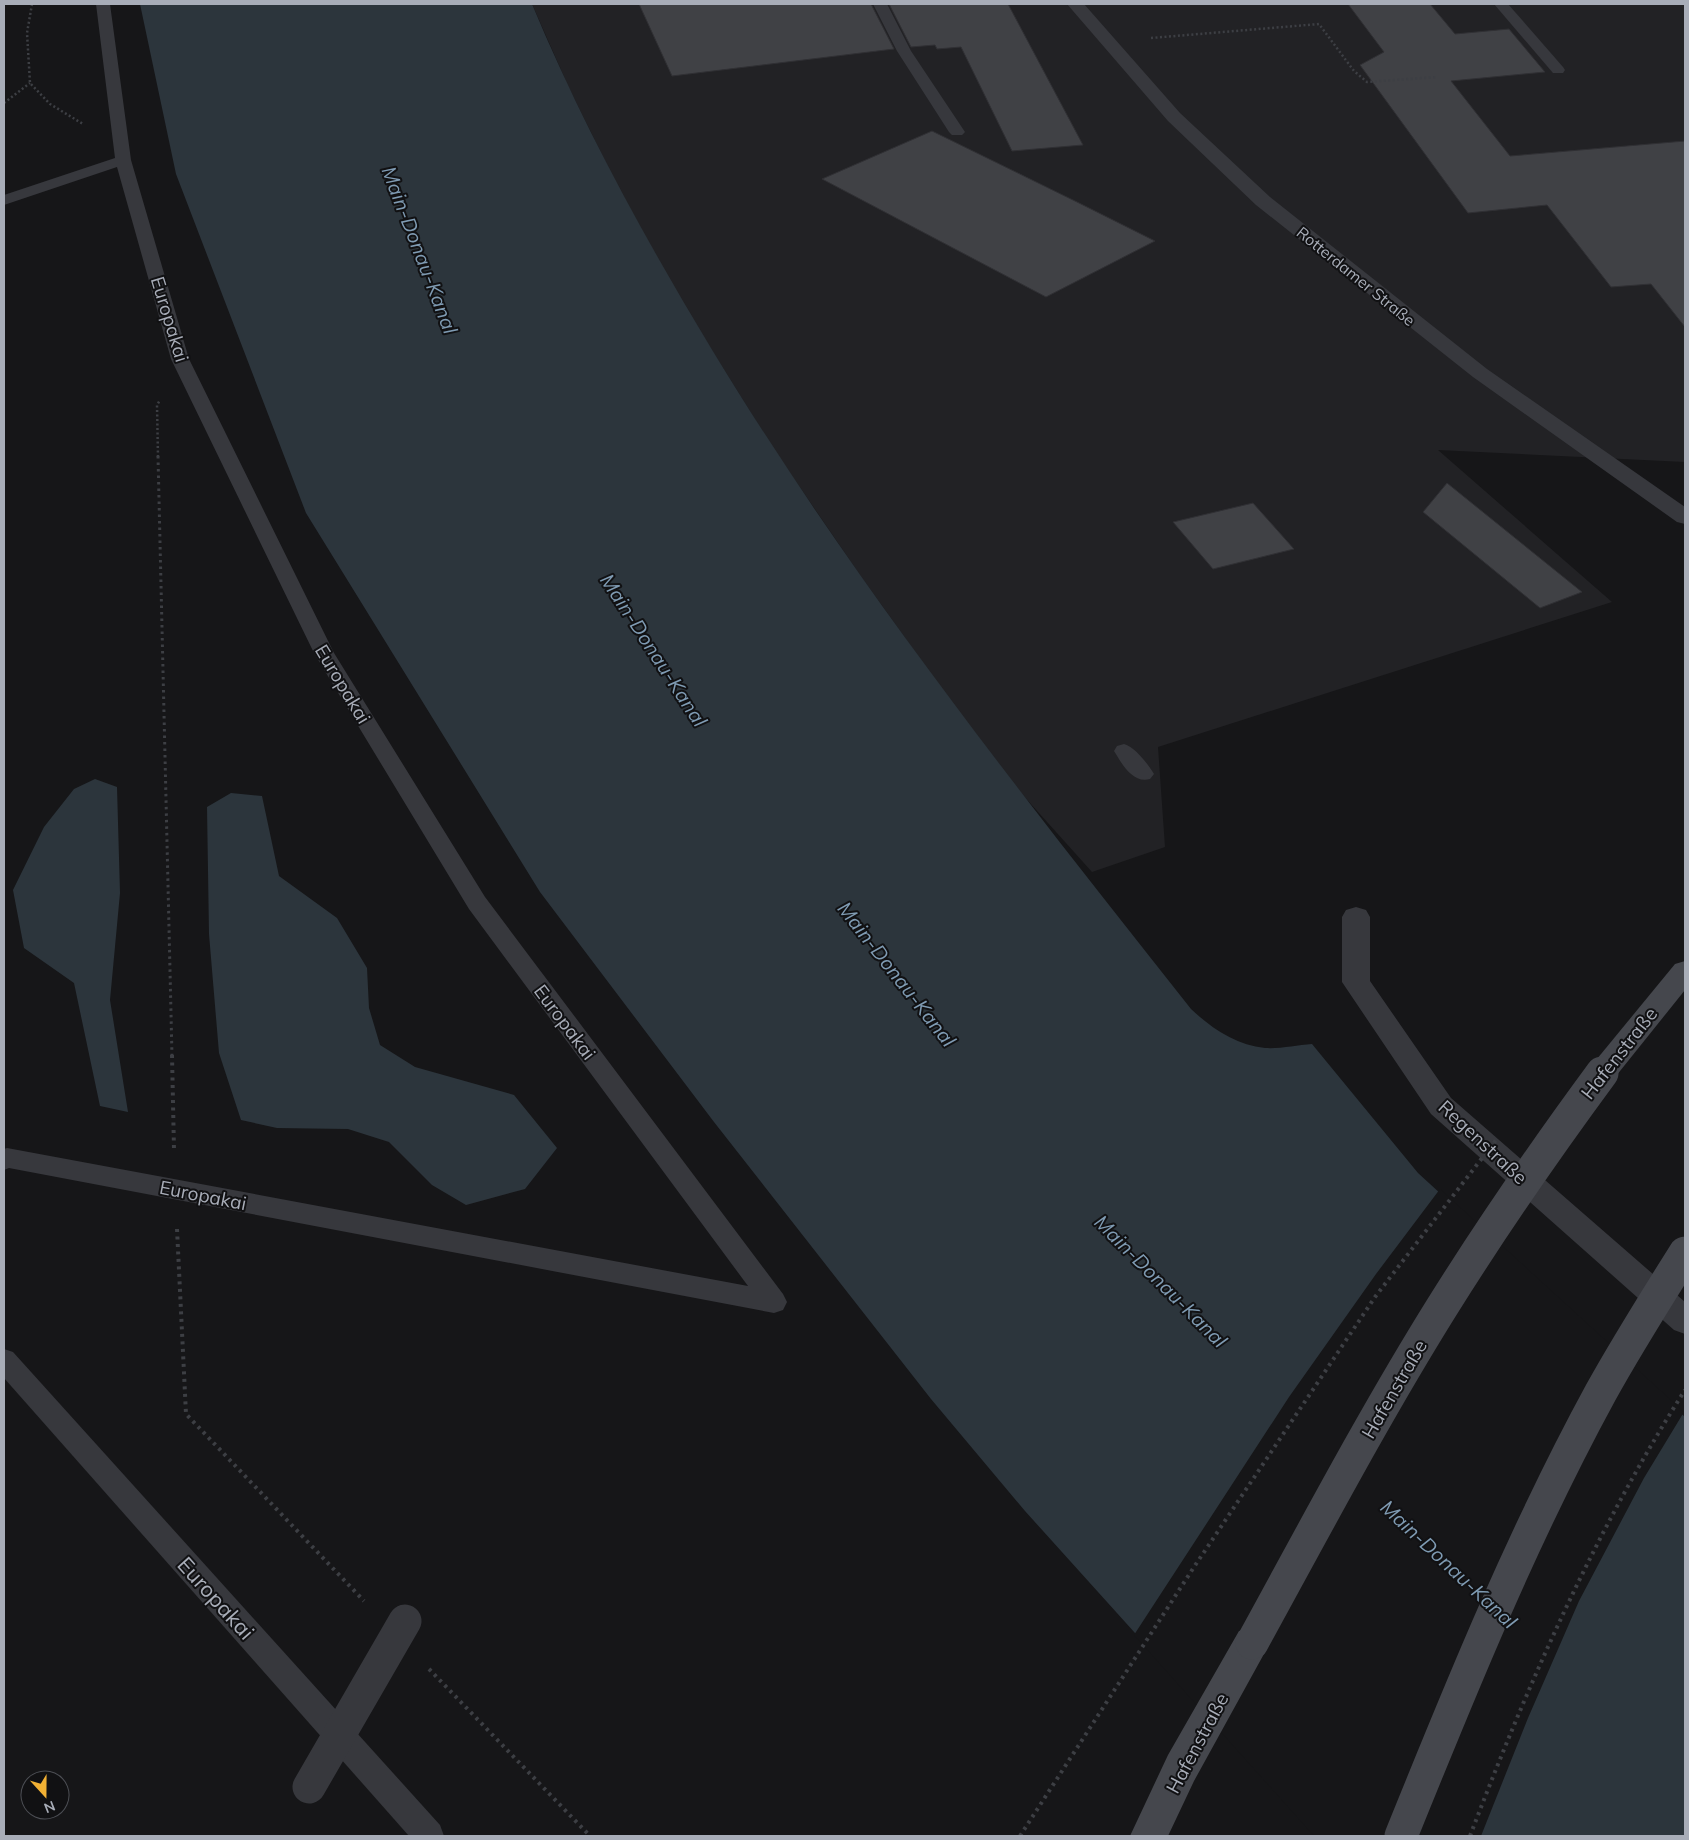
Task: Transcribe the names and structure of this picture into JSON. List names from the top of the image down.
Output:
{
  "streets": {
    "main road": ["Hafenstraße"],
    "street": ["Rotterdamer Straße", "Regenstraße"],
    "lane": ["Europakai"]
  },
  "water": ["Main-Donau-Kanal"],
  "north": "bottom"
}
